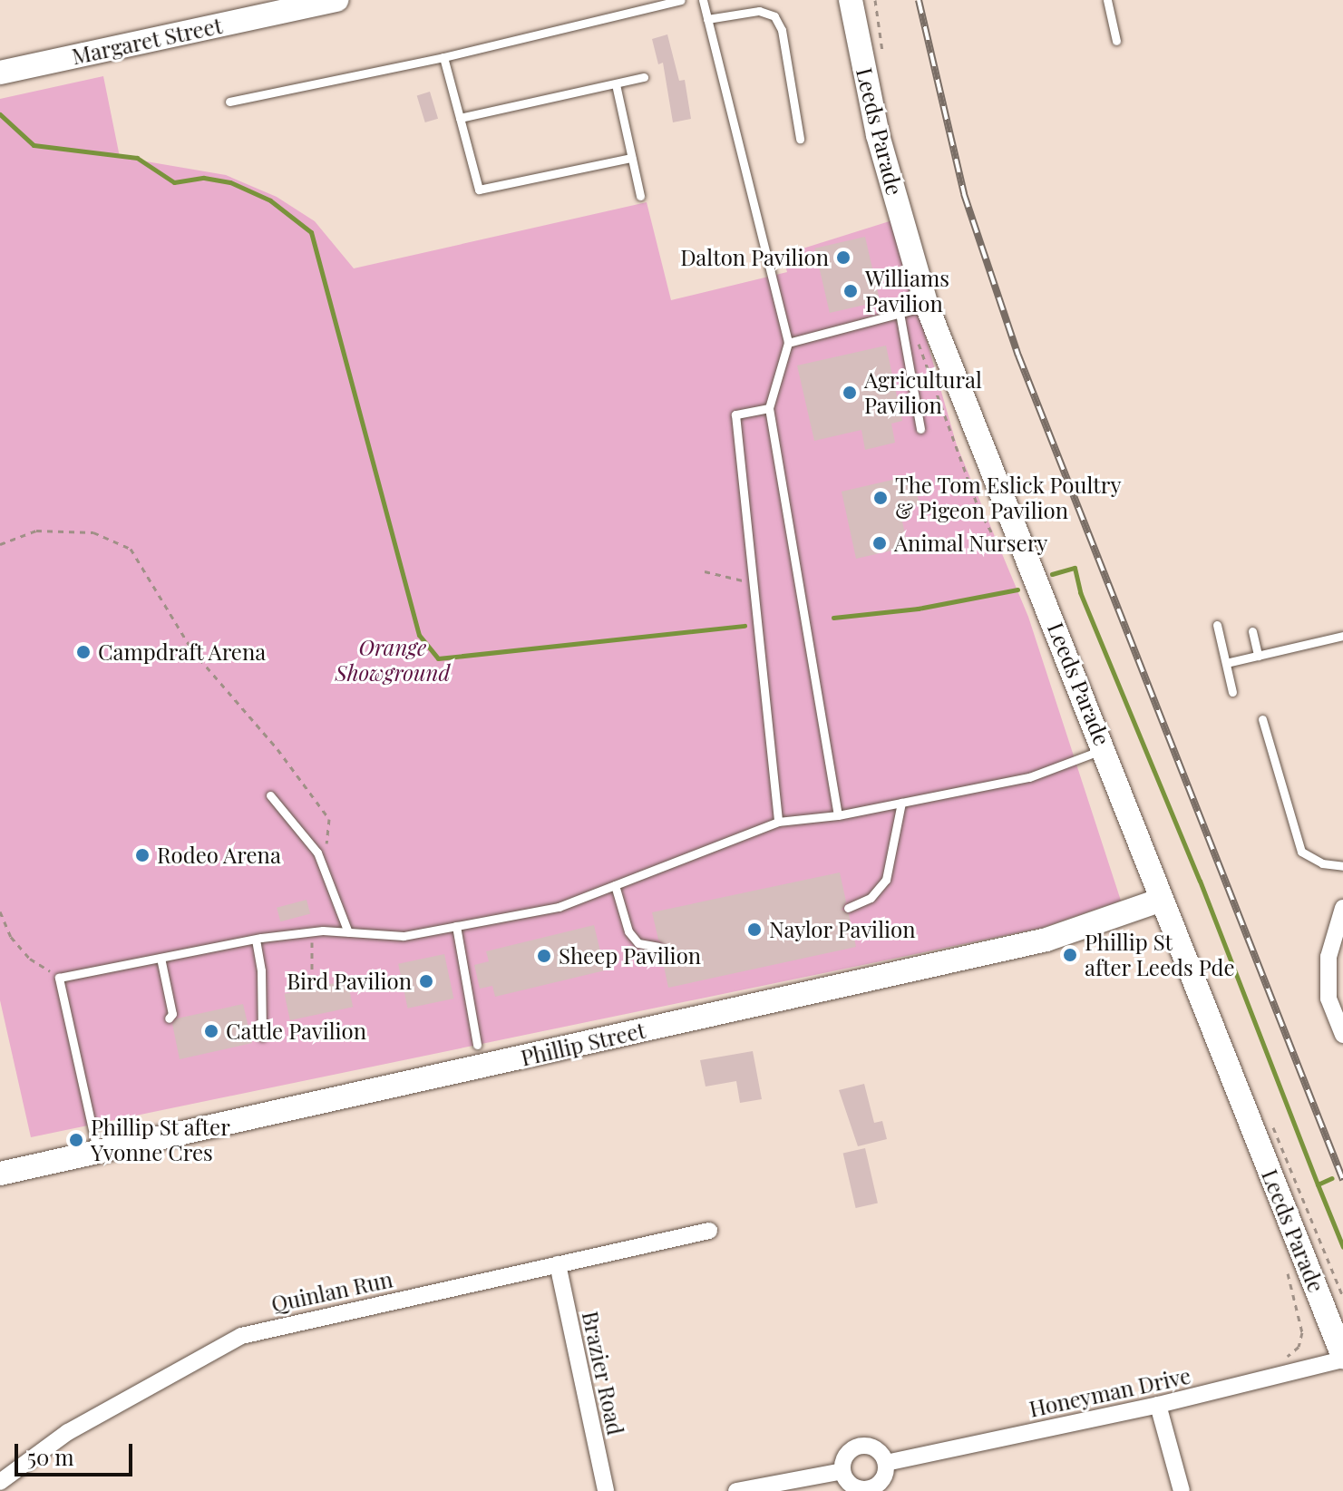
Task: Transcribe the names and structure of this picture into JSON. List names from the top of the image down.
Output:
{
  "streets": {
    "street": [
      "Margaret Street",
      "Leeds Parade",
      "Phillip Street",
      "Quinlan Run",
      "Brazier Road",
      "Honeyman Drive"
    ]
  },
  "crossings": [
    ["Leeds Parade", "Phillip Street"],
    ["Leeds Parade", "Honeyman Drive"],
    ["Quinlan Run", "Brazier Road"]
  ],
  "parks": ["Orange Showground"],
  "places": [
    "Dalton Pavilion",
    "Williams Pavilion",
    "Agricultural Pavilion",
    "The Tom Eslick Poultry & Pigeon Pavilion",
    "Animal Nursery",
    "Campdraft Arena",
    "Rodeo Arena",
    "Naylor Pavilion",
    "Phillip St after Leeds Pde",
    "Sheep Pavilion",
    "Bird Pavilion",
    "Cattle Pavilion",
    "Phillip St after Yvonne Cres"
  ],
  "scale_bar": "50 m"
}
